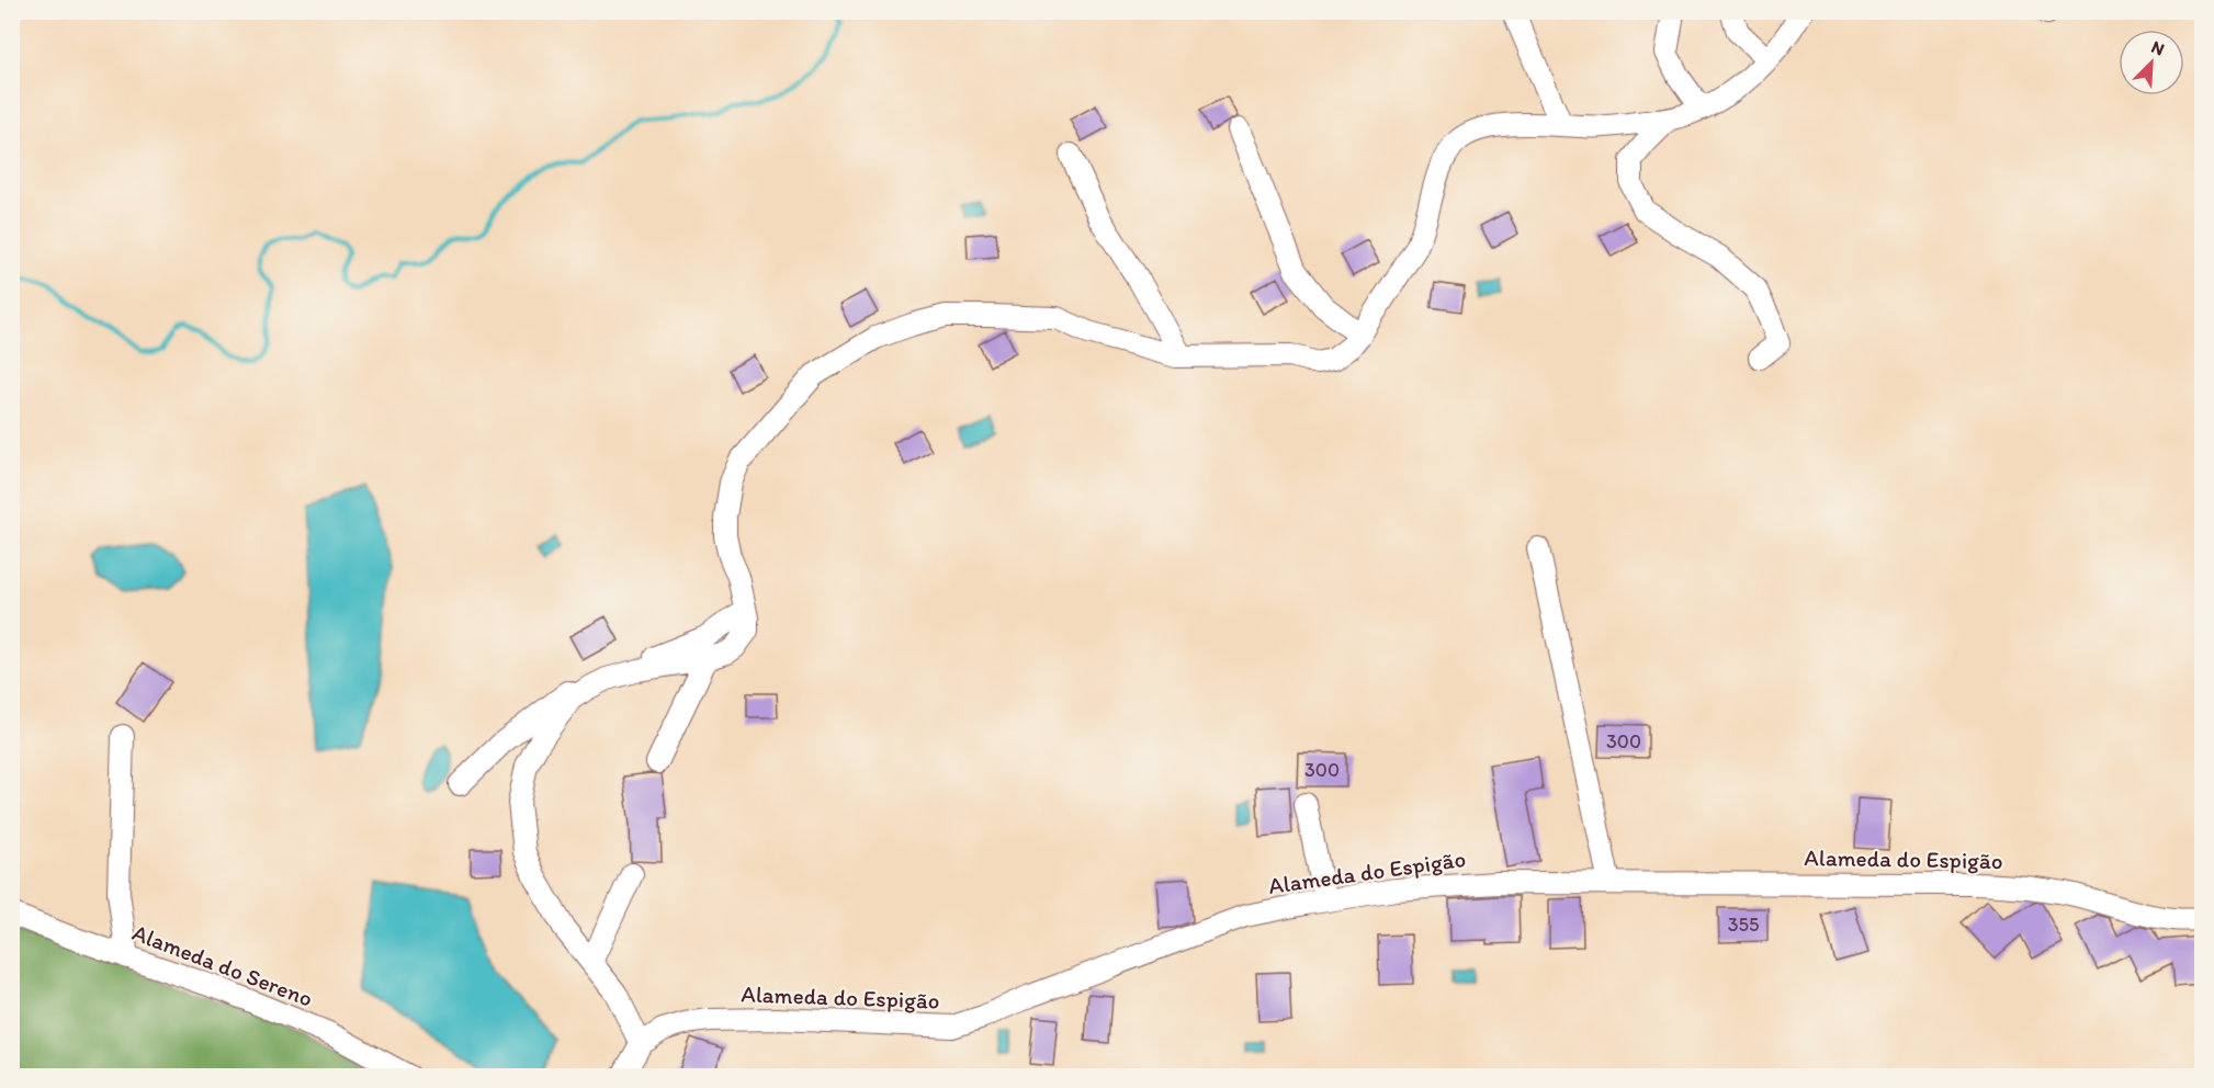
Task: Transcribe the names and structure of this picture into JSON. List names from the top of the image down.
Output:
{
  "streets": {
    "street": ["Alameda do Espigão", "Alameda do Sereno"]
  },
  "house_numbers": ["300", "300", "355"],
  "north": "top right"
}
